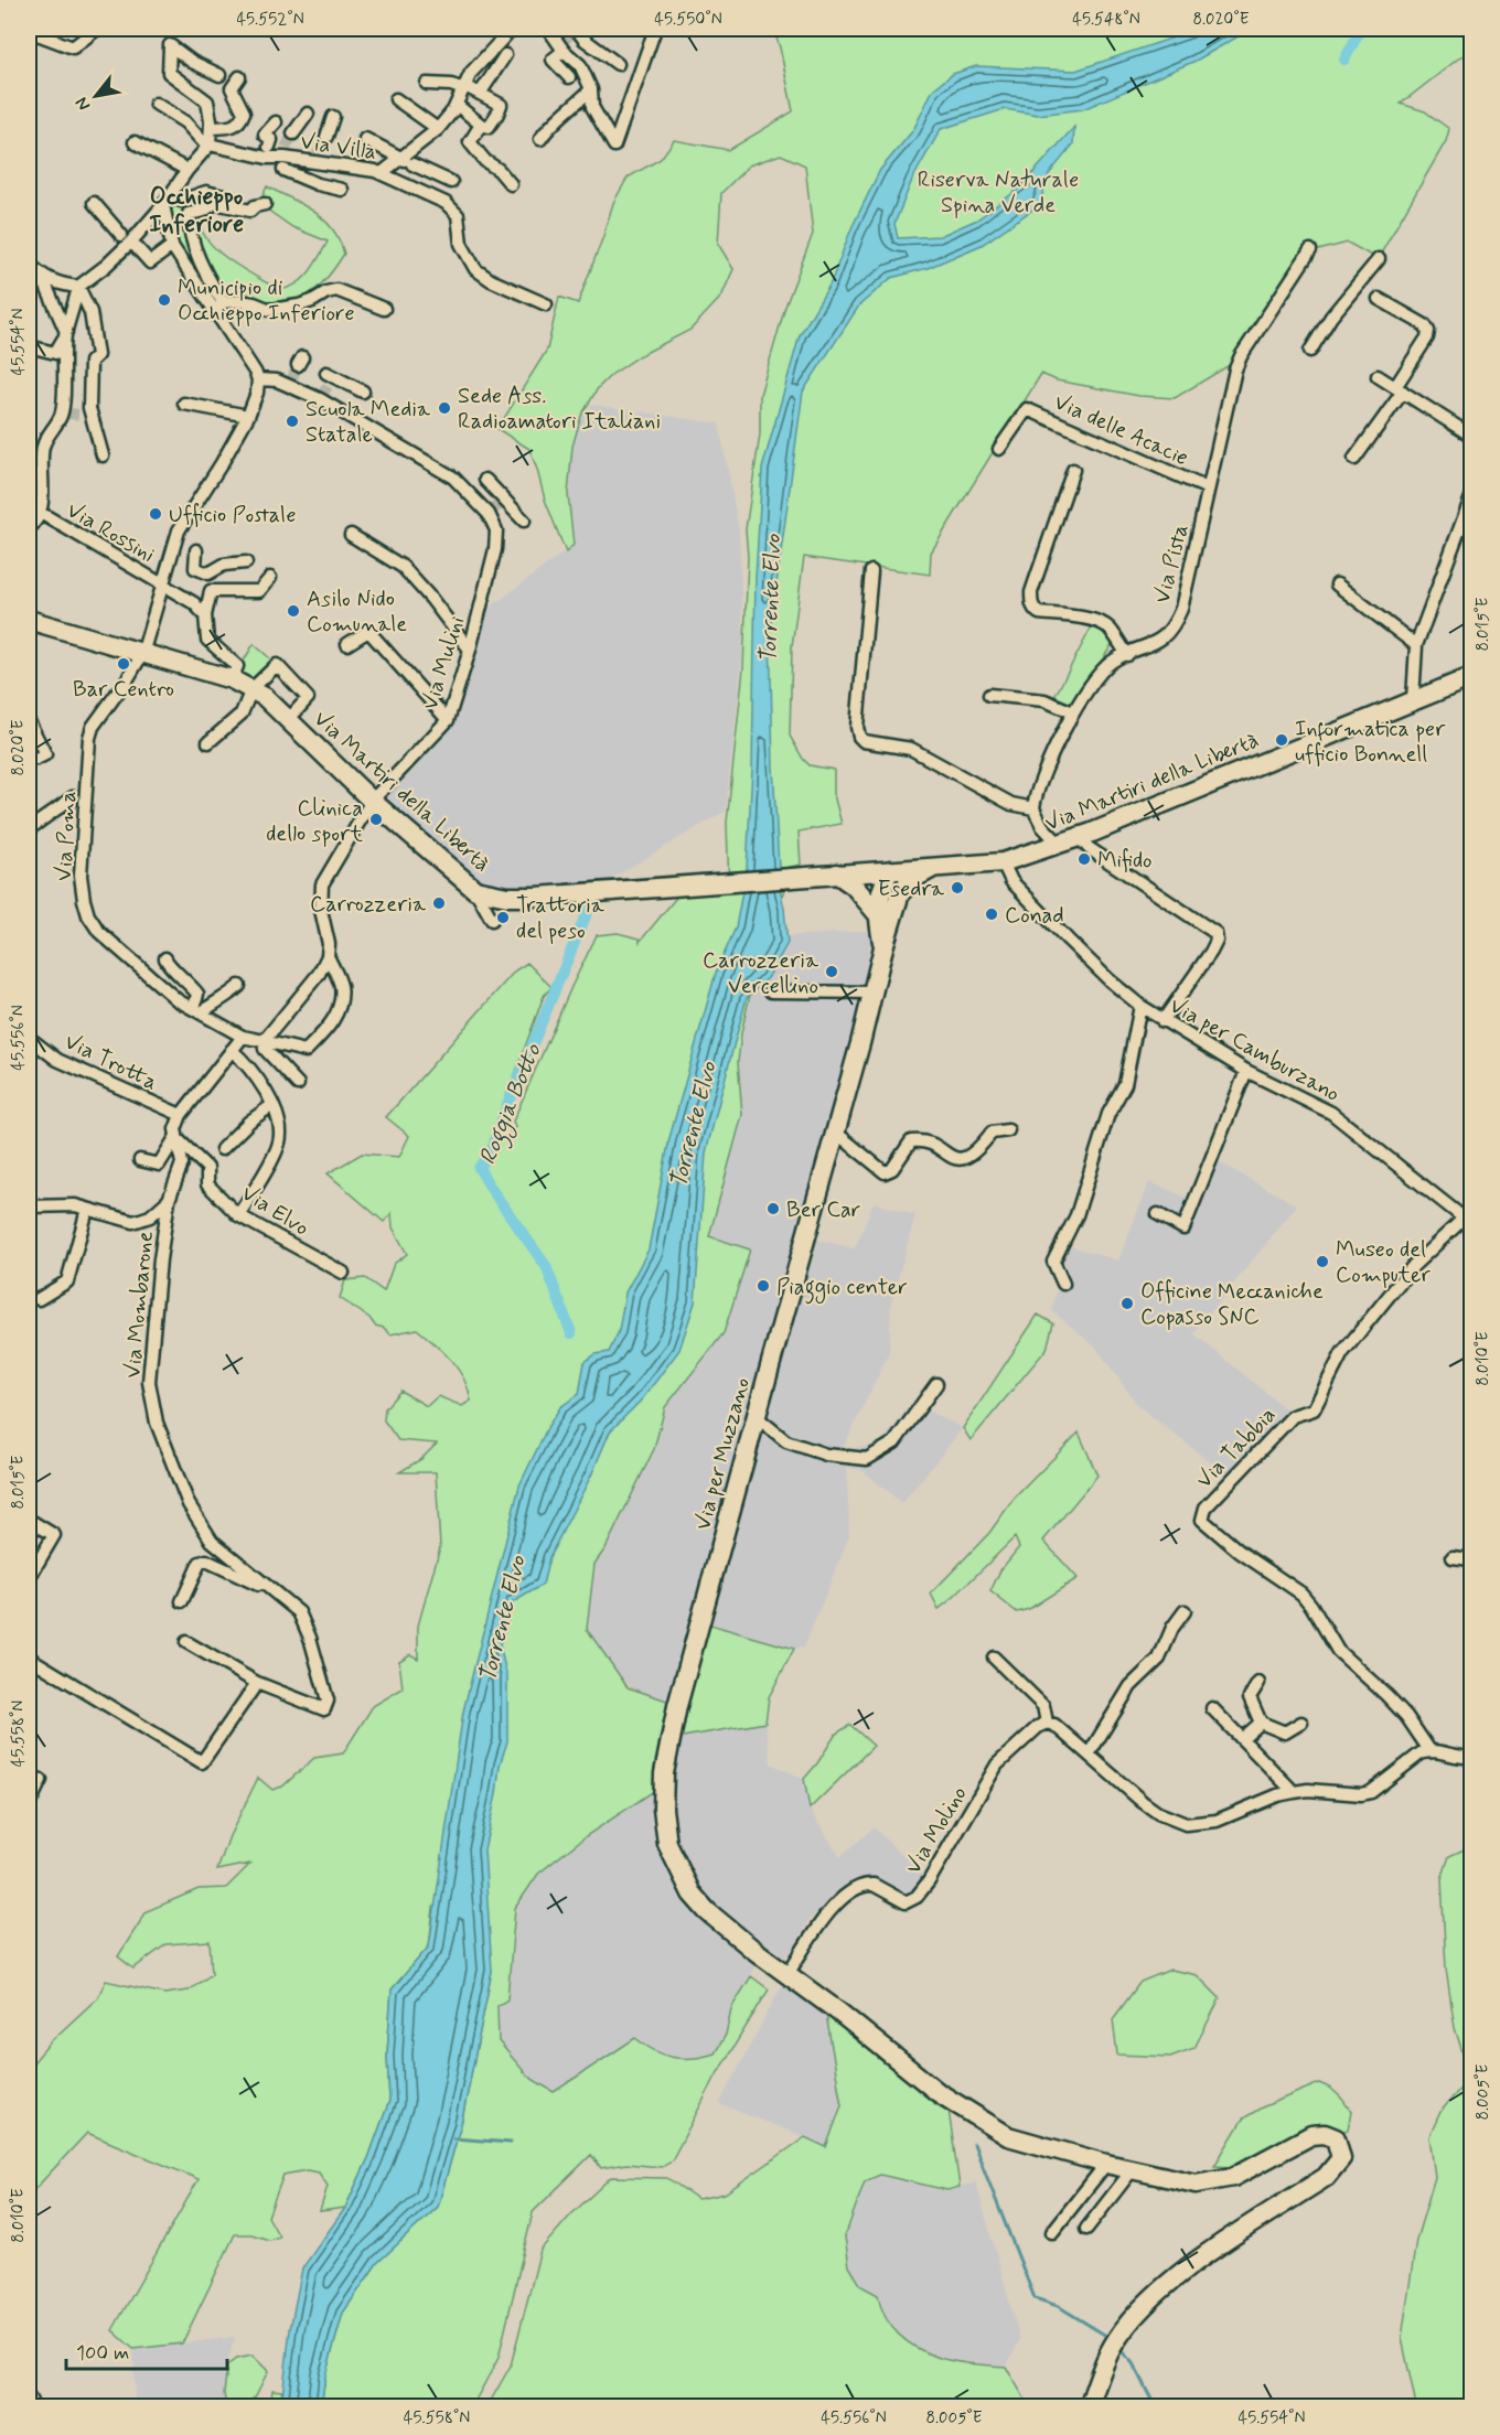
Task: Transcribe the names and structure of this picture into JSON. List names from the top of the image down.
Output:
{
  "streets": {
    "street": [
      "Via Villa",
      "Via delle Acacie",
      "Via Rossini",
      "Via Pista",
      "Via Mulini",
      "Via Martiri della Libertà",
      "Via Poma",
      "Via per Camburzano",
      "Via Trotta",
      "Via Elvo",
      "Via Mombarone",
      "Via Tabbia",
      "Via per Muzzano",
      "Via Molino"
    ]
  },
  "crossings": [
    ["Via delle Acacie", "Via Pista"],
    ["Via Rossini", "Via Poma"],
    ["Via Mulini", "Via Martiri della Libertà"],
    ["Via Mulini", "Via Poma"],
    ["Via Martiri della Libertà", "Via Poma"],
    ["Via Martiri della Libertà", "Via per Camburzano"],
    ["Via Martiri della Libertà", "Via per Muzzano"],
    ["Via per Camburzano", "Via Tabbia"],
    ["Via Elvo", "Via Mombarone"],
    ["Via per Muzzano", "Via Molino"]
  ],
  "districts": ["Occhieppo Inferiore"],
  "water": ["Torrente Elvo", "Roggia Botto"],
  "parks": ["Riserva Naturale Spina Verde"],
  "places": [
    "Municipio di Occhieppo Inferiore",
    "Sede Ass. Radioamatori Italiani",
    "Scuola Media Statale",
    "Ufficio Postale",
    "Asilo Nido Comunale",
    "Bar Centro",
    "Informatica per ufficio Bonnell",
    "Clinica dello sport",
    "Mifido",
    "Esedra",
    "Carrozzeria",
    "Conad",
    "Trattoria del peso",
    "Carrozzeria Vercellino",
    "Ber Car",
    "Museo del Computer",
    "Piaggio center",
    "Officine Meccaniche Copasso SNC"
  ],
  "scale_bar": "100 m",
  "north": "bottom left",
  "coordinates": [
    "45.552°N",
    "45.550°N",
    "45.548°N",
    "8.020°E",
    "45.554°N",
    "8.015°E",
    "45.556°N",
    "8.010°E",
    "45.558°N",
    "8.005°E"
  ]
}
